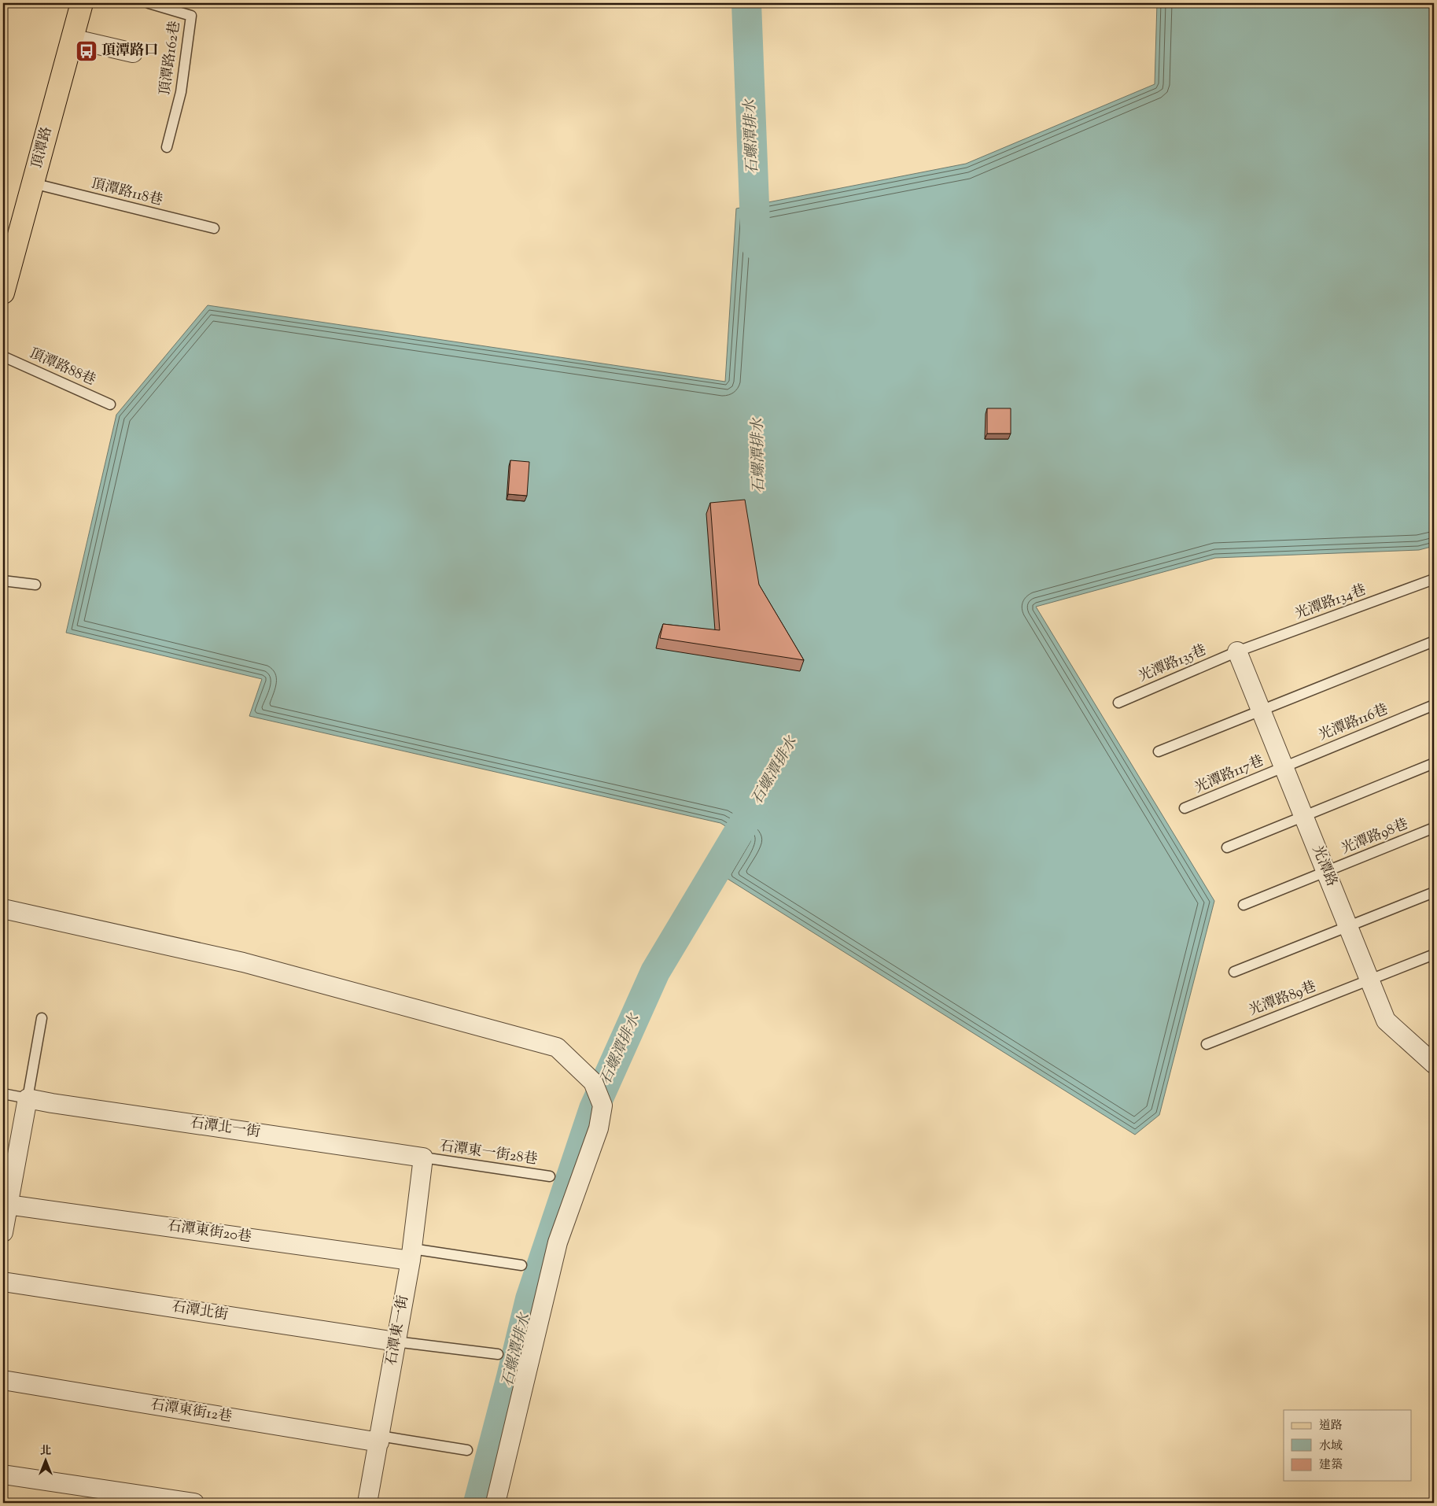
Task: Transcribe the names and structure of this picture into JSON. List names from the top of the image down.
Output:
{
  "streets": {
    "main road": ["頂潭路"],
    "street": [
      "光潭路",
      "石潭北一街",
      "石潭東街20巷",
      "石潭北街",
      "石潭東一街",
      "石潭東街12巷"
    ],
    "lane": [
      "頂潭路162巷",
      "頂潭路118巷",
      "頂潭路88巷",
      "光潭路134巷",
      "光潭路135巷",
      "光潭路116巷",
      "光潭路117巷",
      "光潭路98巷",
      "光潭路89巷",
      "石潭東一街28巷"
    ]
  },
  "crossings": [
    ["頂潭路", "頂潭路118巷"],
    ["光潭路134巷", "光潭路135巷"],
    ["光潭路134巷", "光潭路"],
    ["光潭路135巷", "光潭路"],
    ["光潭路116巷", "光潭路117巷"],
    ["光潭路116巷", "光潭路"],
    ["光潭路117巷", "光潭路"],
    ["光潭路98巷", "光潭路"],
    ["光潭路", "光潭路89巷"],
    ["石潭北一街", "石潭東一街28巷"],
    ["石潭北一街", "石潭東一街"],
    ["石潭東一街28巷", "石潭東一街"],
    ["石潭東街20巷", "石潭東一街"],
    ["石潭北街", "石潭東一街"],
    ["石潭東一街", "石潭東街12巷"]
  ],
  "water": ["石螺潭排水"],
  "places": {
    "bus stop": ["頂潭路口"]
  },
  "legend": ["道路", "水域", "建築"],
  "north": "top"
}
